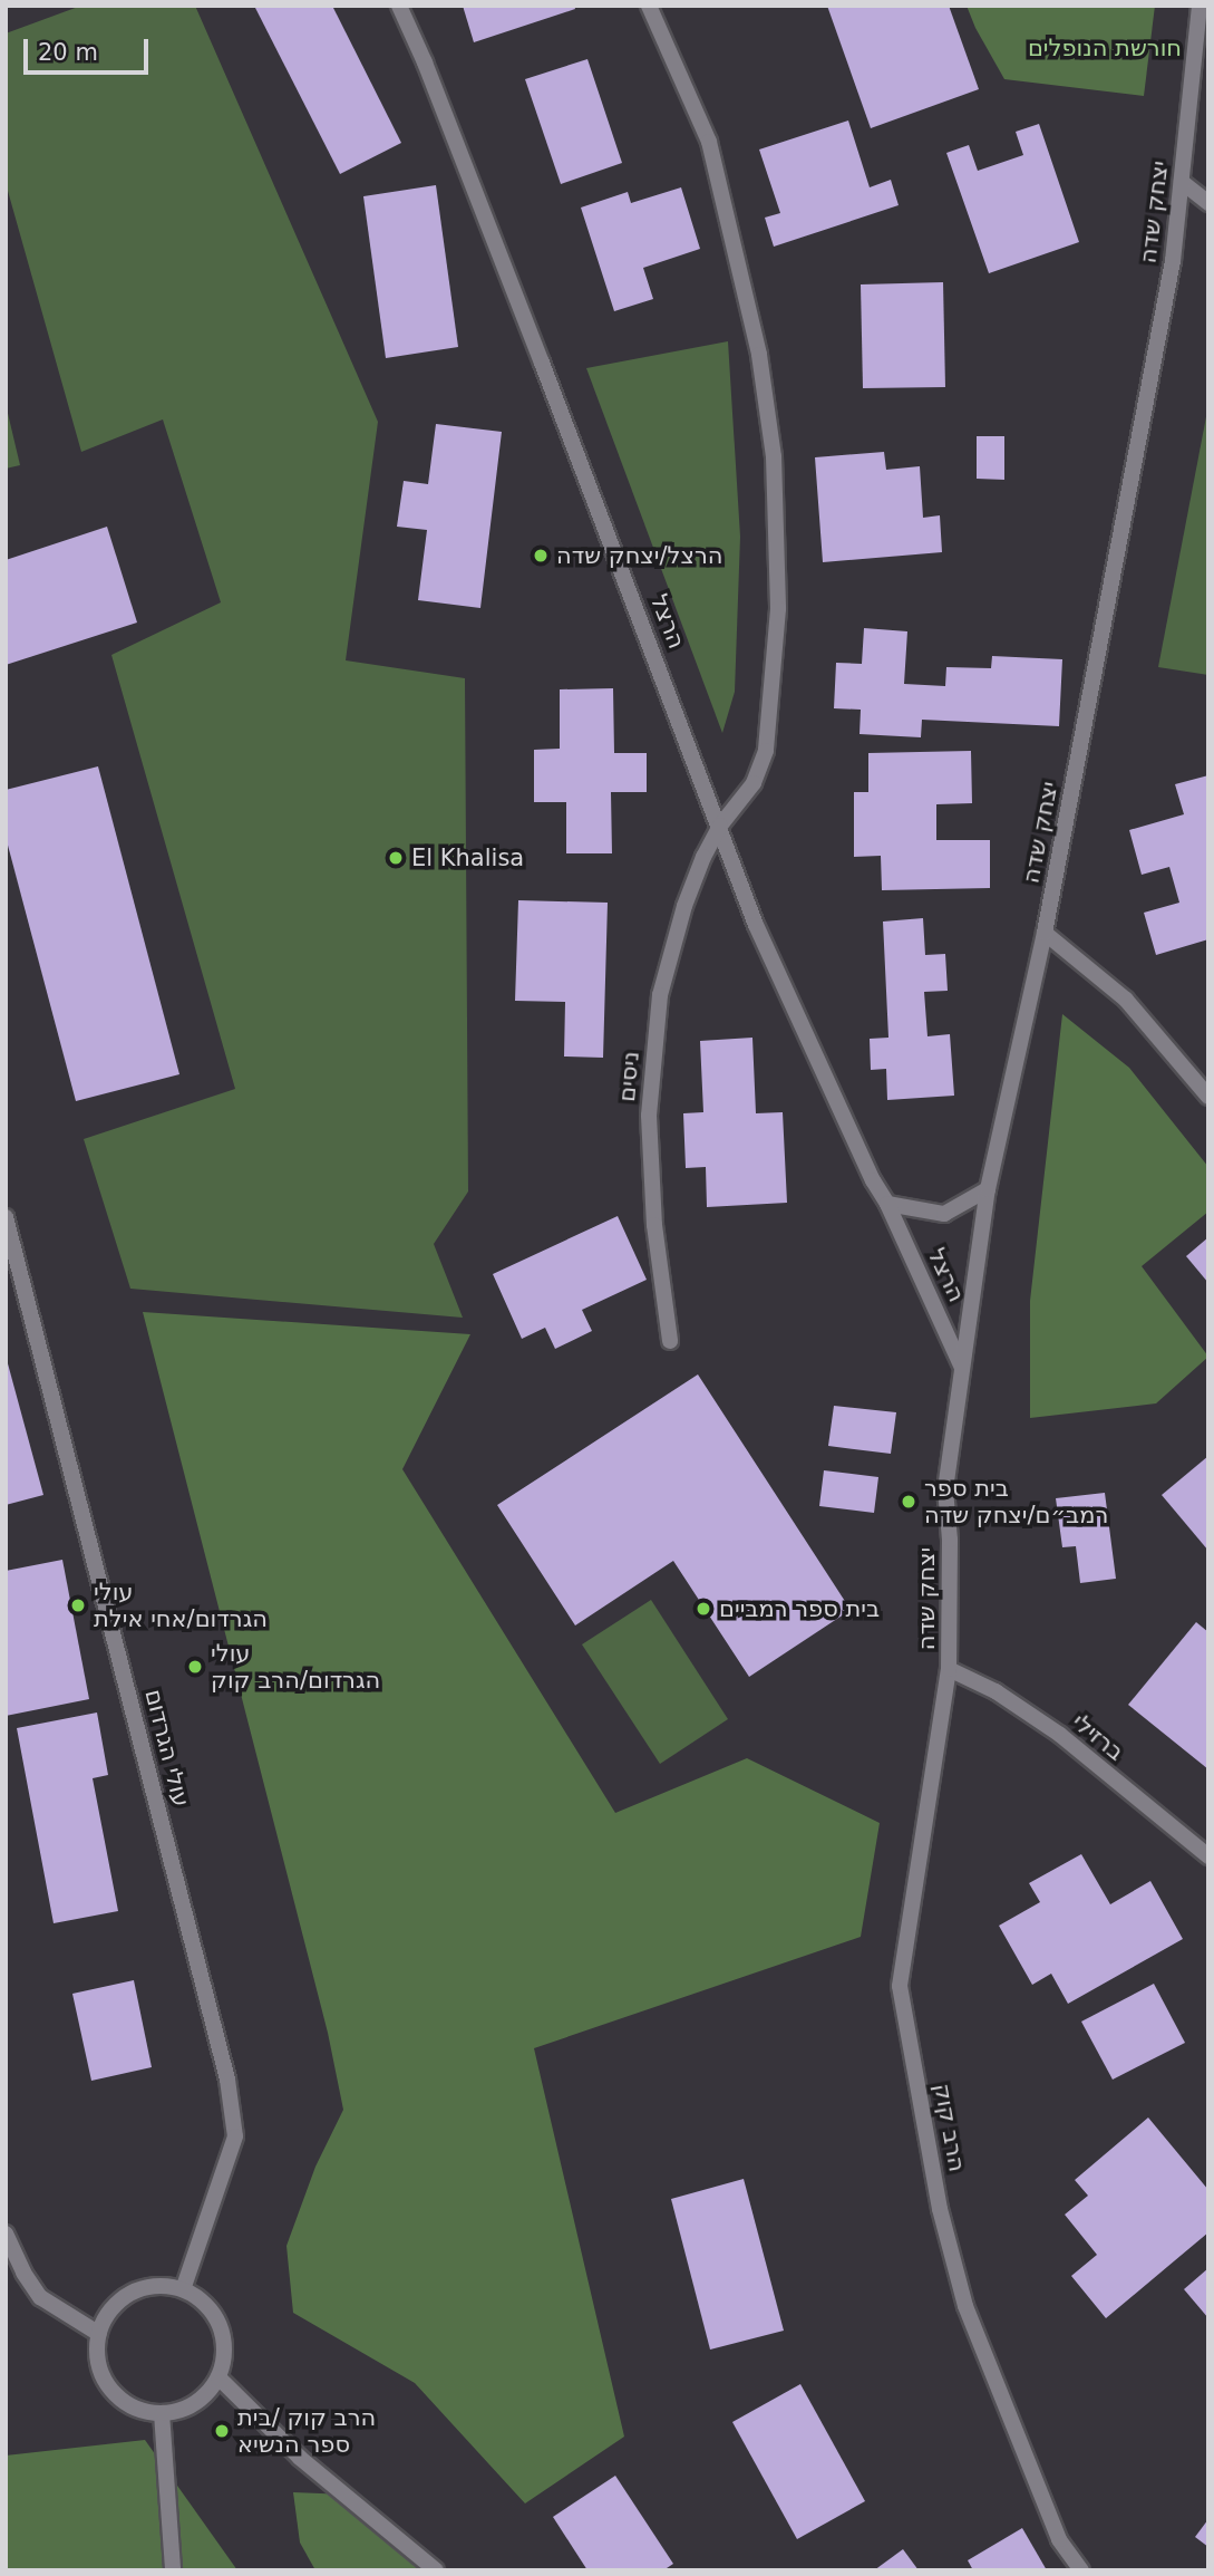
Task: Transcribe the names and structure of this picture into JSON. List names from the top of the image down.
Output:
{
  "streets": {
    "street": [
      "יצחק שדה",
      "הרצל",
      "ניסים",
      "ברזילי",
      "עולי הגרדום",
      "הרב קוק"
    ]
  },
  "crossings": [
    ["יצחק שדה", "הרצל"],
    ["יצחק שדה", "ברזילי"],
    ["יצחק שדה", "הרב קוק"],
    ["הרצל", "ניסים"],
    ["ברזילי", "הרב קוק"]
  ],
  "parks": ["חורשת הנופלים"],
  "places": [
    "הרצל/יצחק שדה",
    "El Khalisa",
    "בית ספר רמב״ם/יצחק שדה",
    "עולי הגרדום/אחי אילת",
    "בית ספר רמביים",
    "עולי הגרדום/הרב קוק",
    "הרב קוק /בית ספר הנשיא"
  ],
  "scale_bar": "20 m"
}
